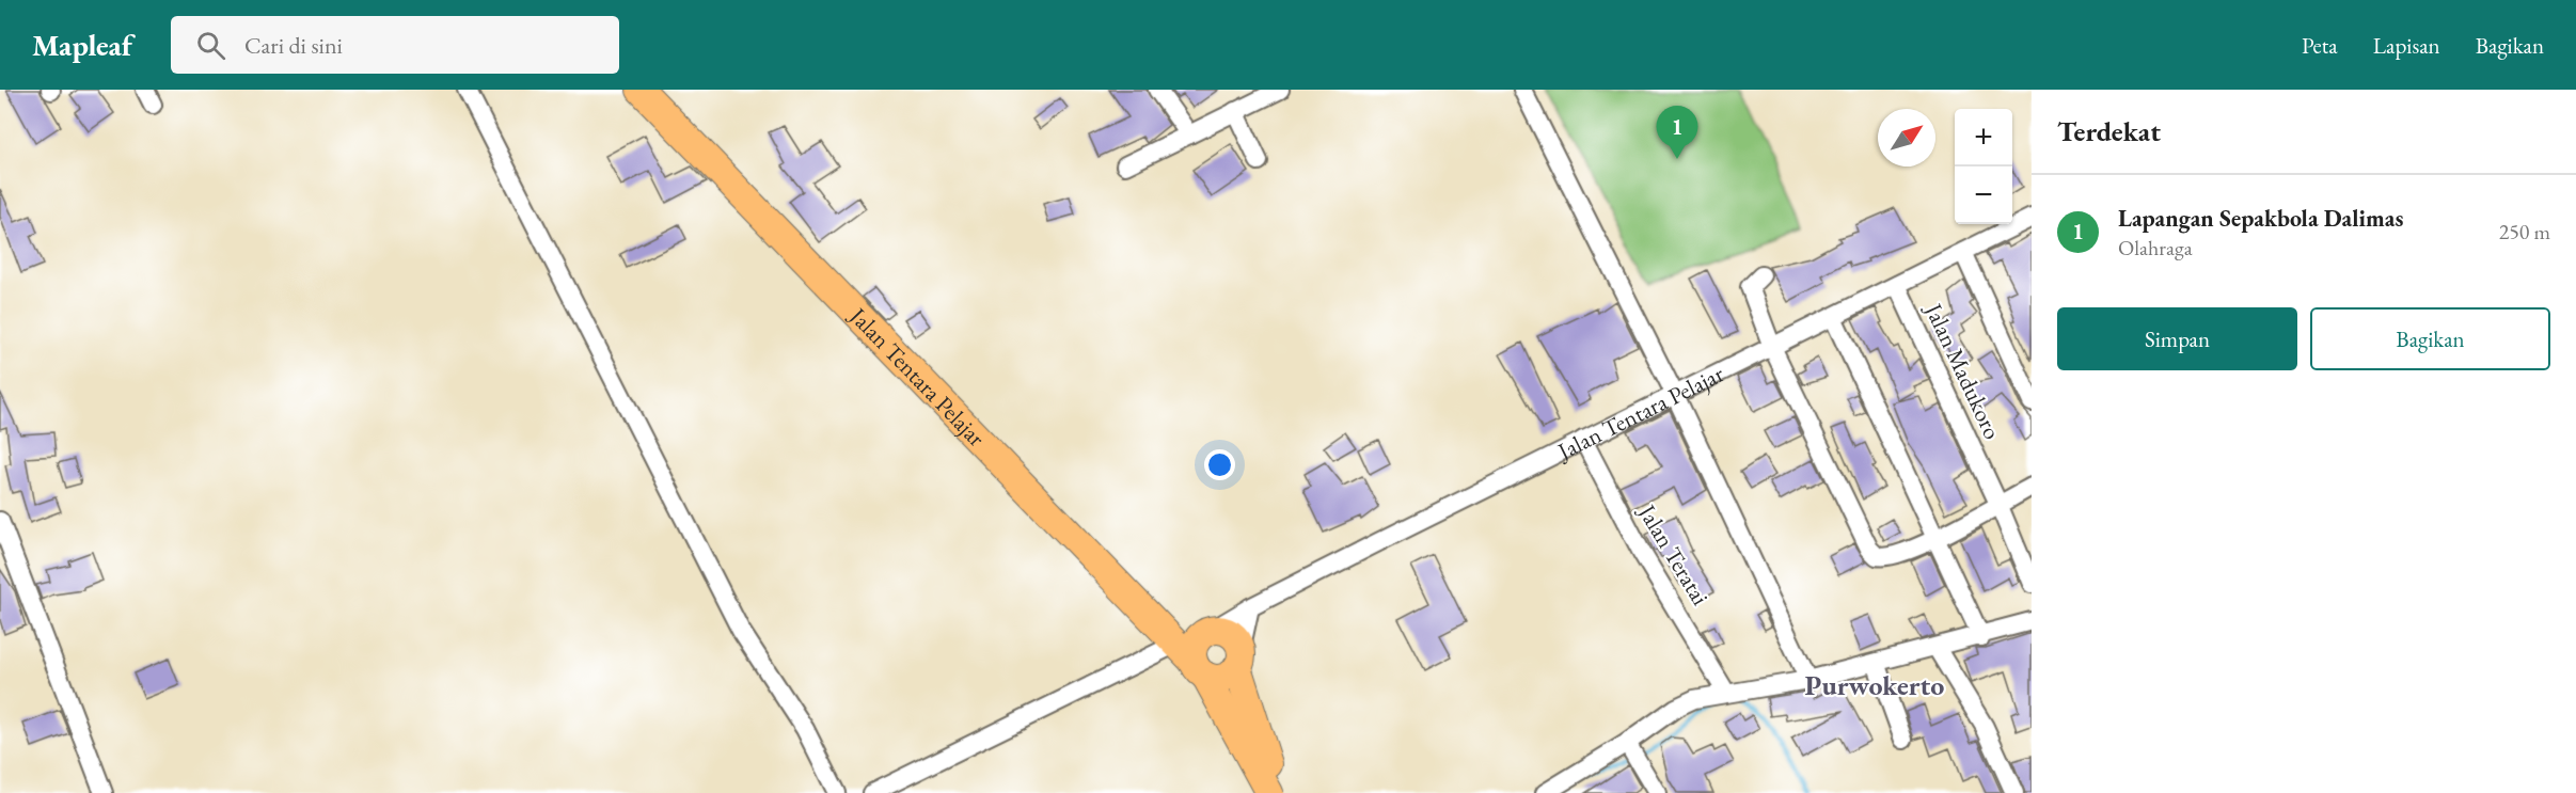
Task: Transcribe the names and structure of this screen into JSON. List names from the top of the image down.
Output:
{
  "streets": {
    "highway": ["Jalan Tentara Pelajar"],
    "street": ["Jalan Madukoro", "Jalan Teratai"]
  },
  "crossings": [
    ["Jalan Madukoro", "Jalan Tentara Pelajar"],
    ["Jalan Tentara Pelajar", "Jalan Teratai"]
  ],
  "districts": ["Purwokerto"],
  "north": "top right",
  "page": {
    "header": "Mapleaf",
    "search": "Cari di sini",
    "nav": ["Peta", "Lapisan", "Bagikan"],
    "heading": "Terdekat",
    "pins": "1",
    "map_buttons": ["+", "−"],
    "list": [
      {
        "mark": "1",
        "name": "Lapangan Sepakbola Dalimas",
        "note": "Olahraga",
        "value": "250 m"
      }
    ],
    "buttons": ["Simpan", "Bagikan"]
  }
}
